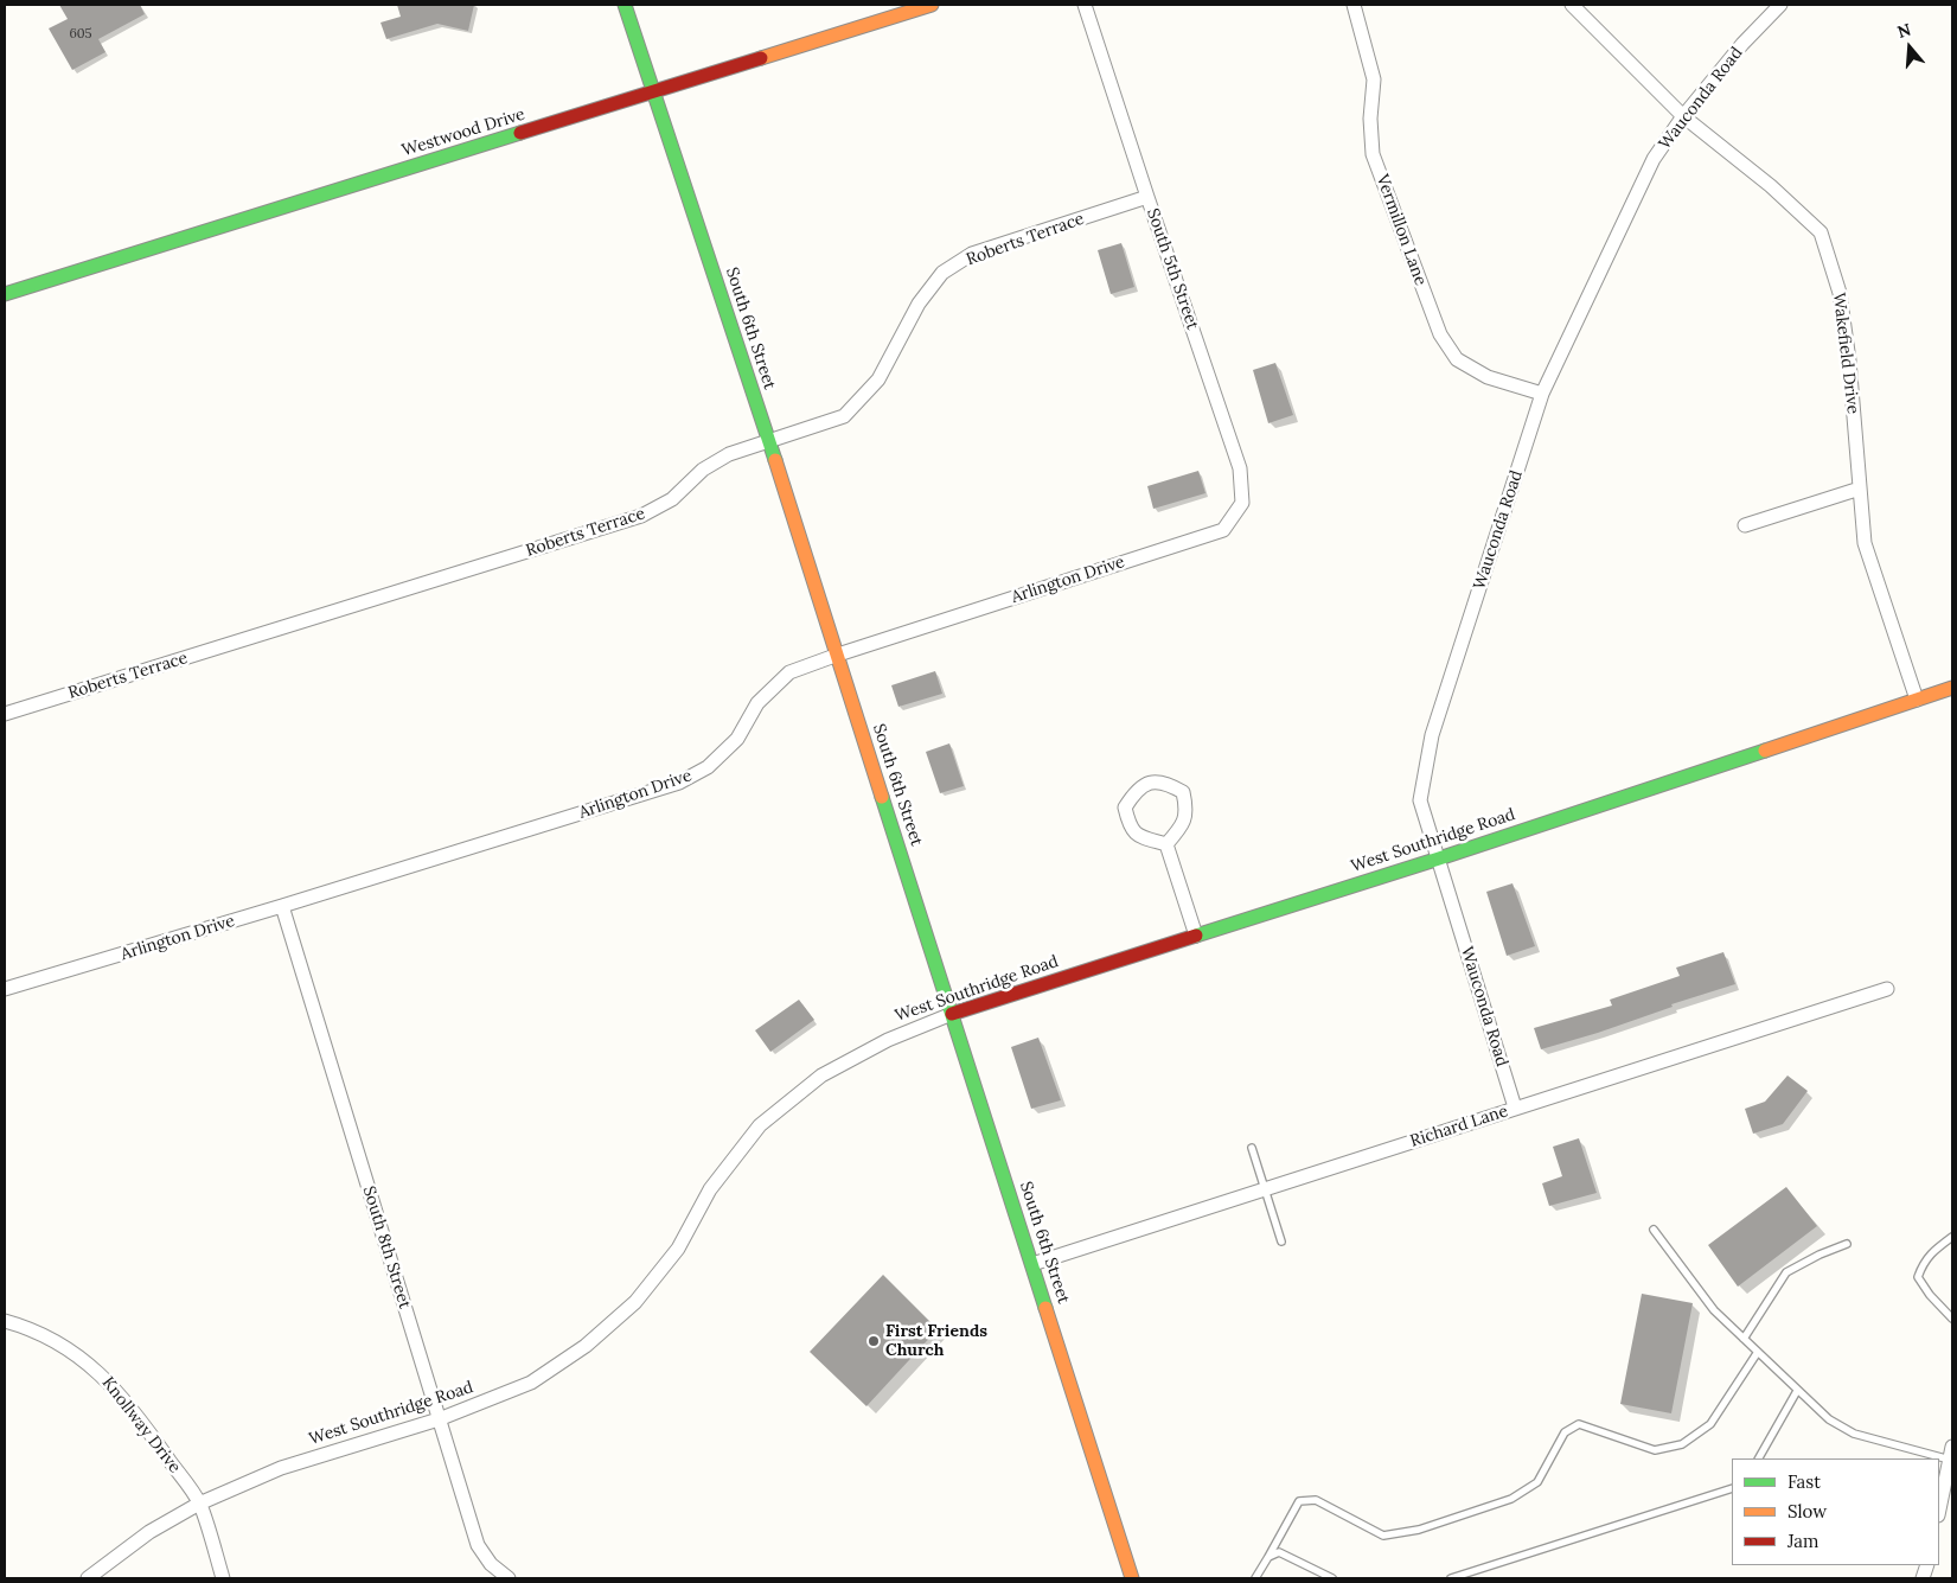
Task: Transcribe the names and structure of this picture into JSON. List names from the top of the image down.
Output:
{
  "streets": {
    "street": [
      "Wauconda Road",
      "Westwood Drive",
      "Vermillon Lane",
      "Roberts Terrace",
      "South 5th Street",
      "South 6th Street",
      "Wakefield Drive",
      "Arlington Drive",
      "West Southridge Road",
      "Richard Lane",
      "South 8th Street",
      "Knollway Drive"
    ]
  },
  "crossings": [
    ["Wauconda Road", "Vermillon Lane"],
    ["Wauconda Road", "Wakefield Drive"],
    ["Wauconda Road", "West Southridge Road"],
    ["Wauconda Road", "Richard Lane"],
    ["Westwood Drive", "South 6th Street"],
    ["Roberts Terrace", "South 5th Street"],
    ["Roberts Terrace", "South 6th Street"],
    ["South 5th Street", "Arlington Drive"],
    ["South 6th Street", "Arlington Drive"],
    ["South 6th Street", "West Southridge Road"],
    ["South 6th Street", "Richard Lane"],
    ["Wakefield Drive", "West Southridge Road"],
    ["Arlington Drive", "South 8th Street"],
    ["West Southridge Road", "South 8th Street"],
    ["West Southridge Road", "Knollway Drive"]
  ],
  "places": ["First Friends Church"],
  "house_numbers": ["605"],
  "legend": ["Fast", "Slow", "Jam"],
  "north": "top"
}
